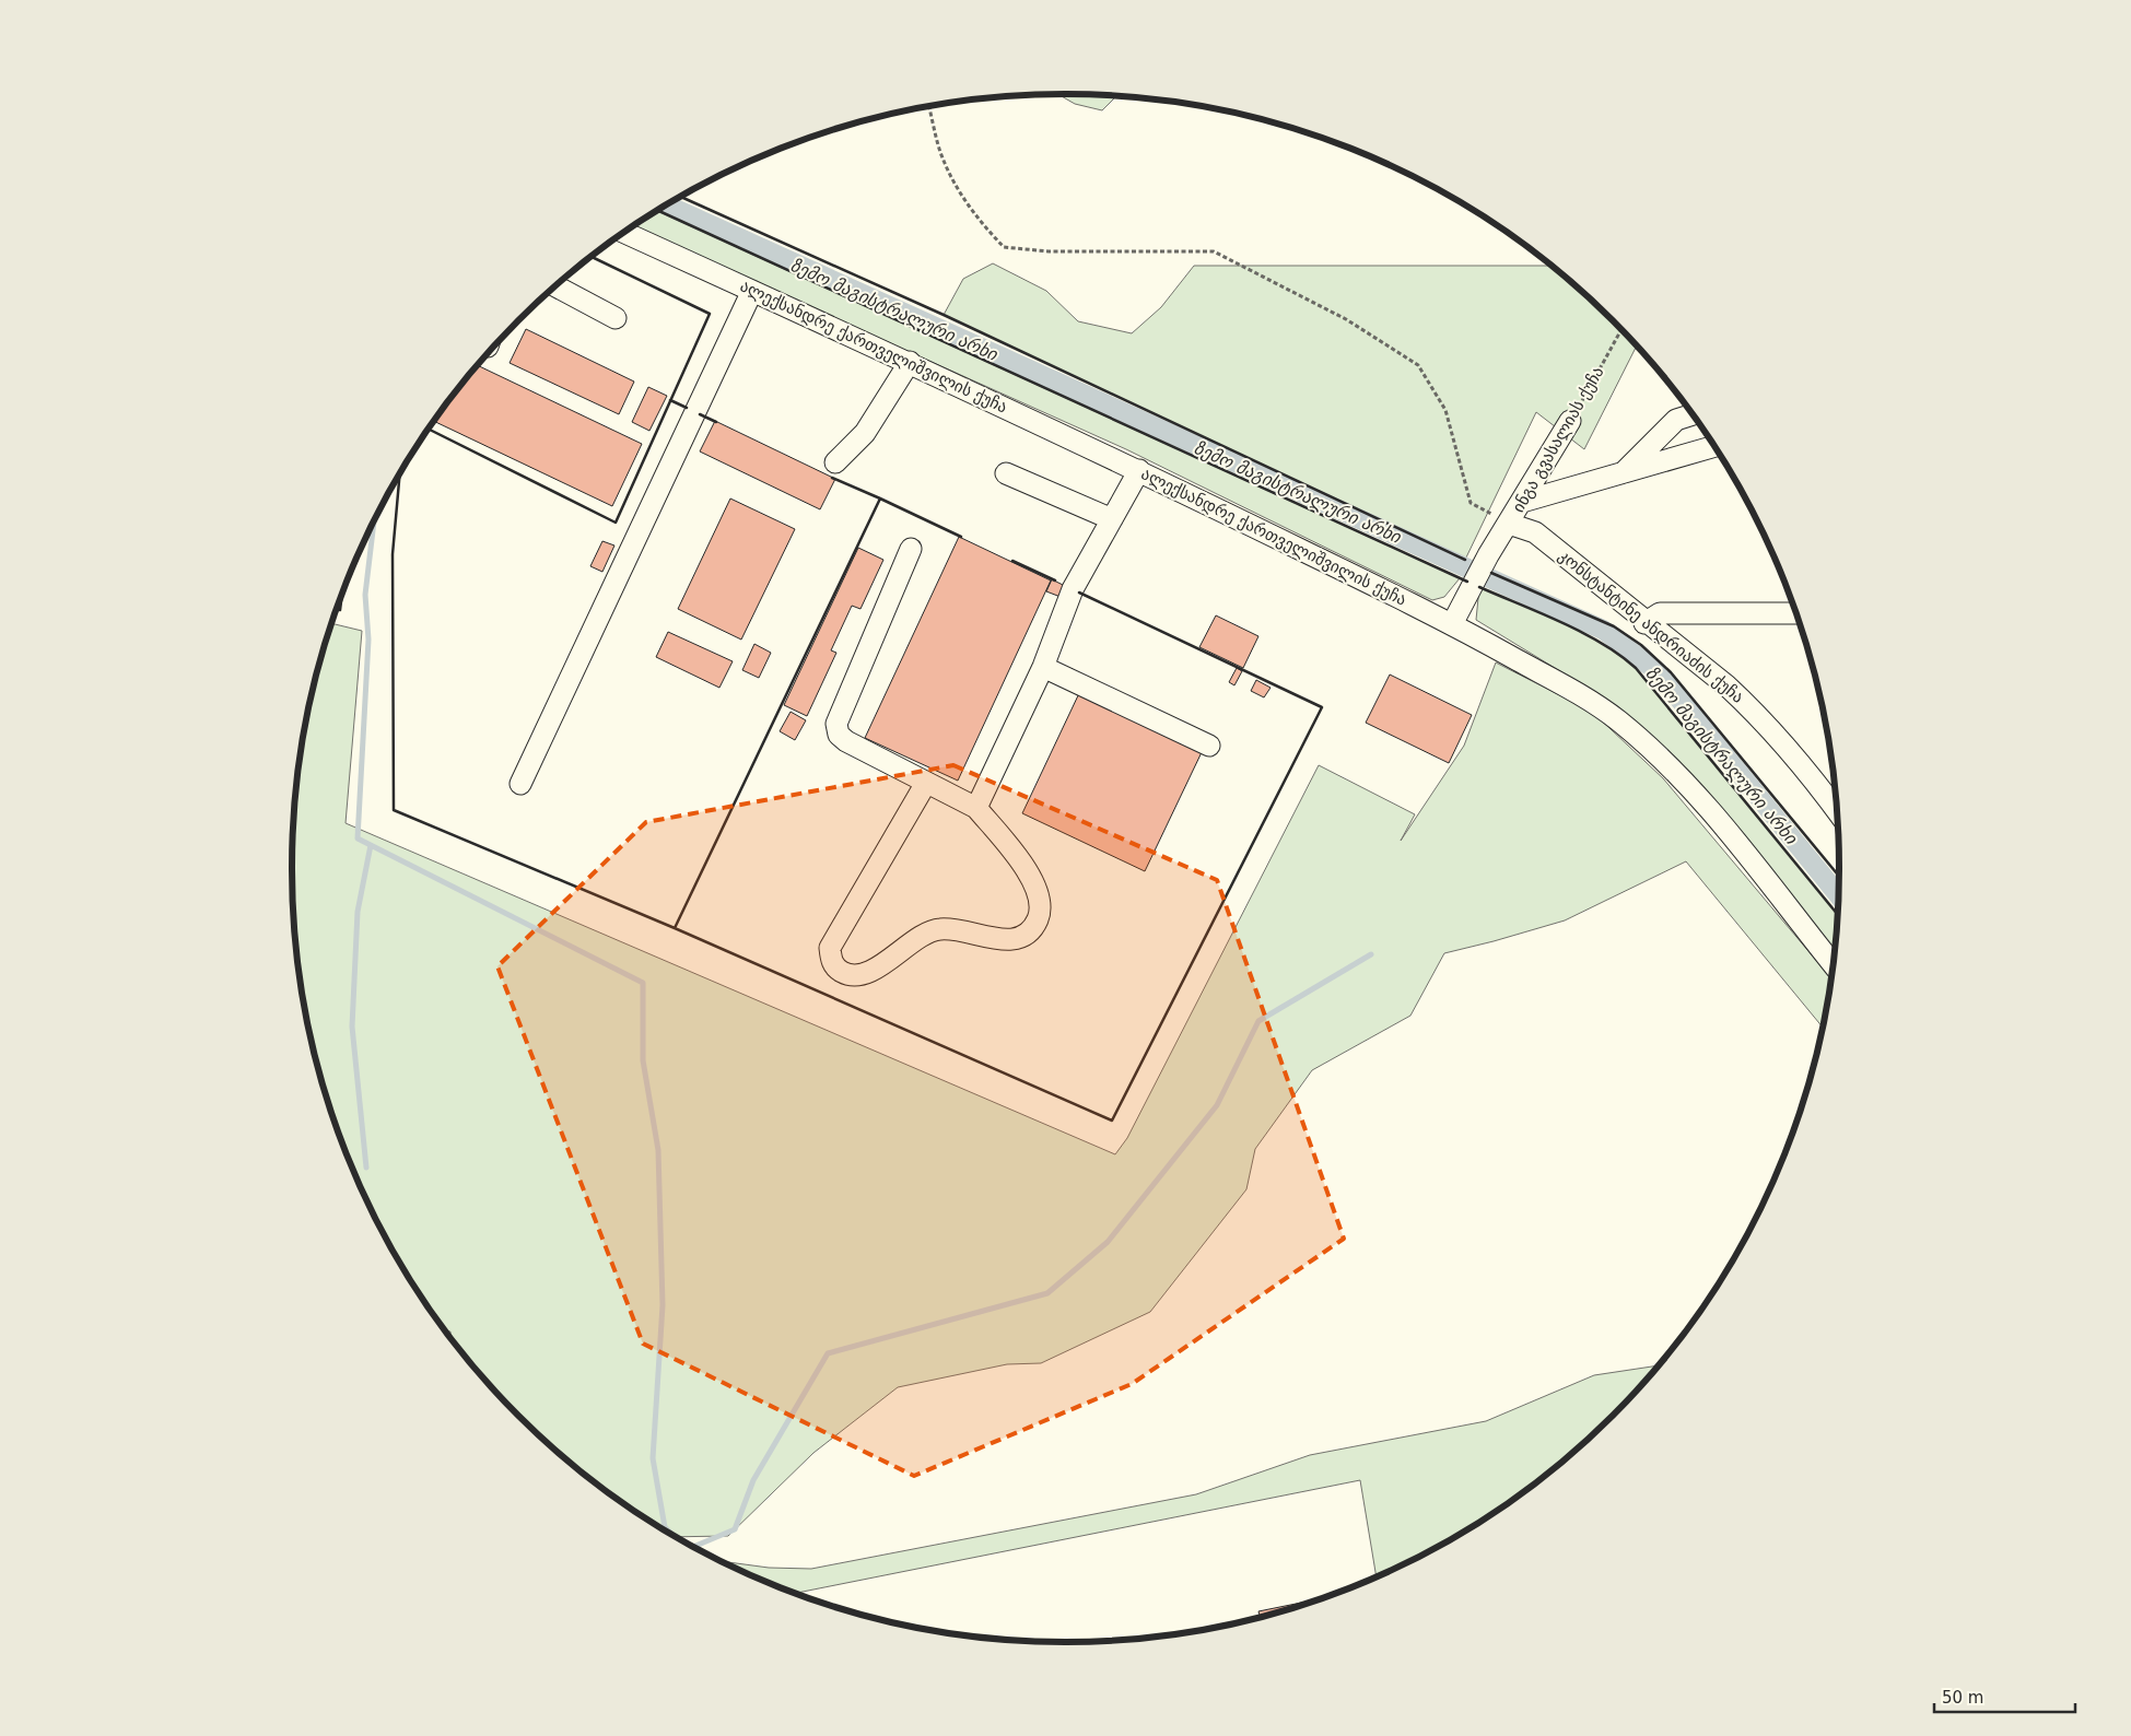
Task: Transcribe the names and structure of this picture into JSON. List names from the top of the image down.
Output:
{
  "streets": {
    "street": ["ალექსანდრე ქართველიშვილის ქუჩა", "ინგა გვასალიას ქუჩა", "კონსტანტინე ანდრიაძის ქუჩა"]
  },
  "crossings": [
    ["ალექსანდრე ქართველიშვილის ქუჩა", "ინგა გვასალიას ქუჩა"],
    ["ინგა გვასალიას ქუჩა", "კონსტანტინე ანდრიაძის ქუჩა"]
  ],
  "water": ["ზემო მაგისტრალური არხი"],
  "scale_bar": "50 m"
}
